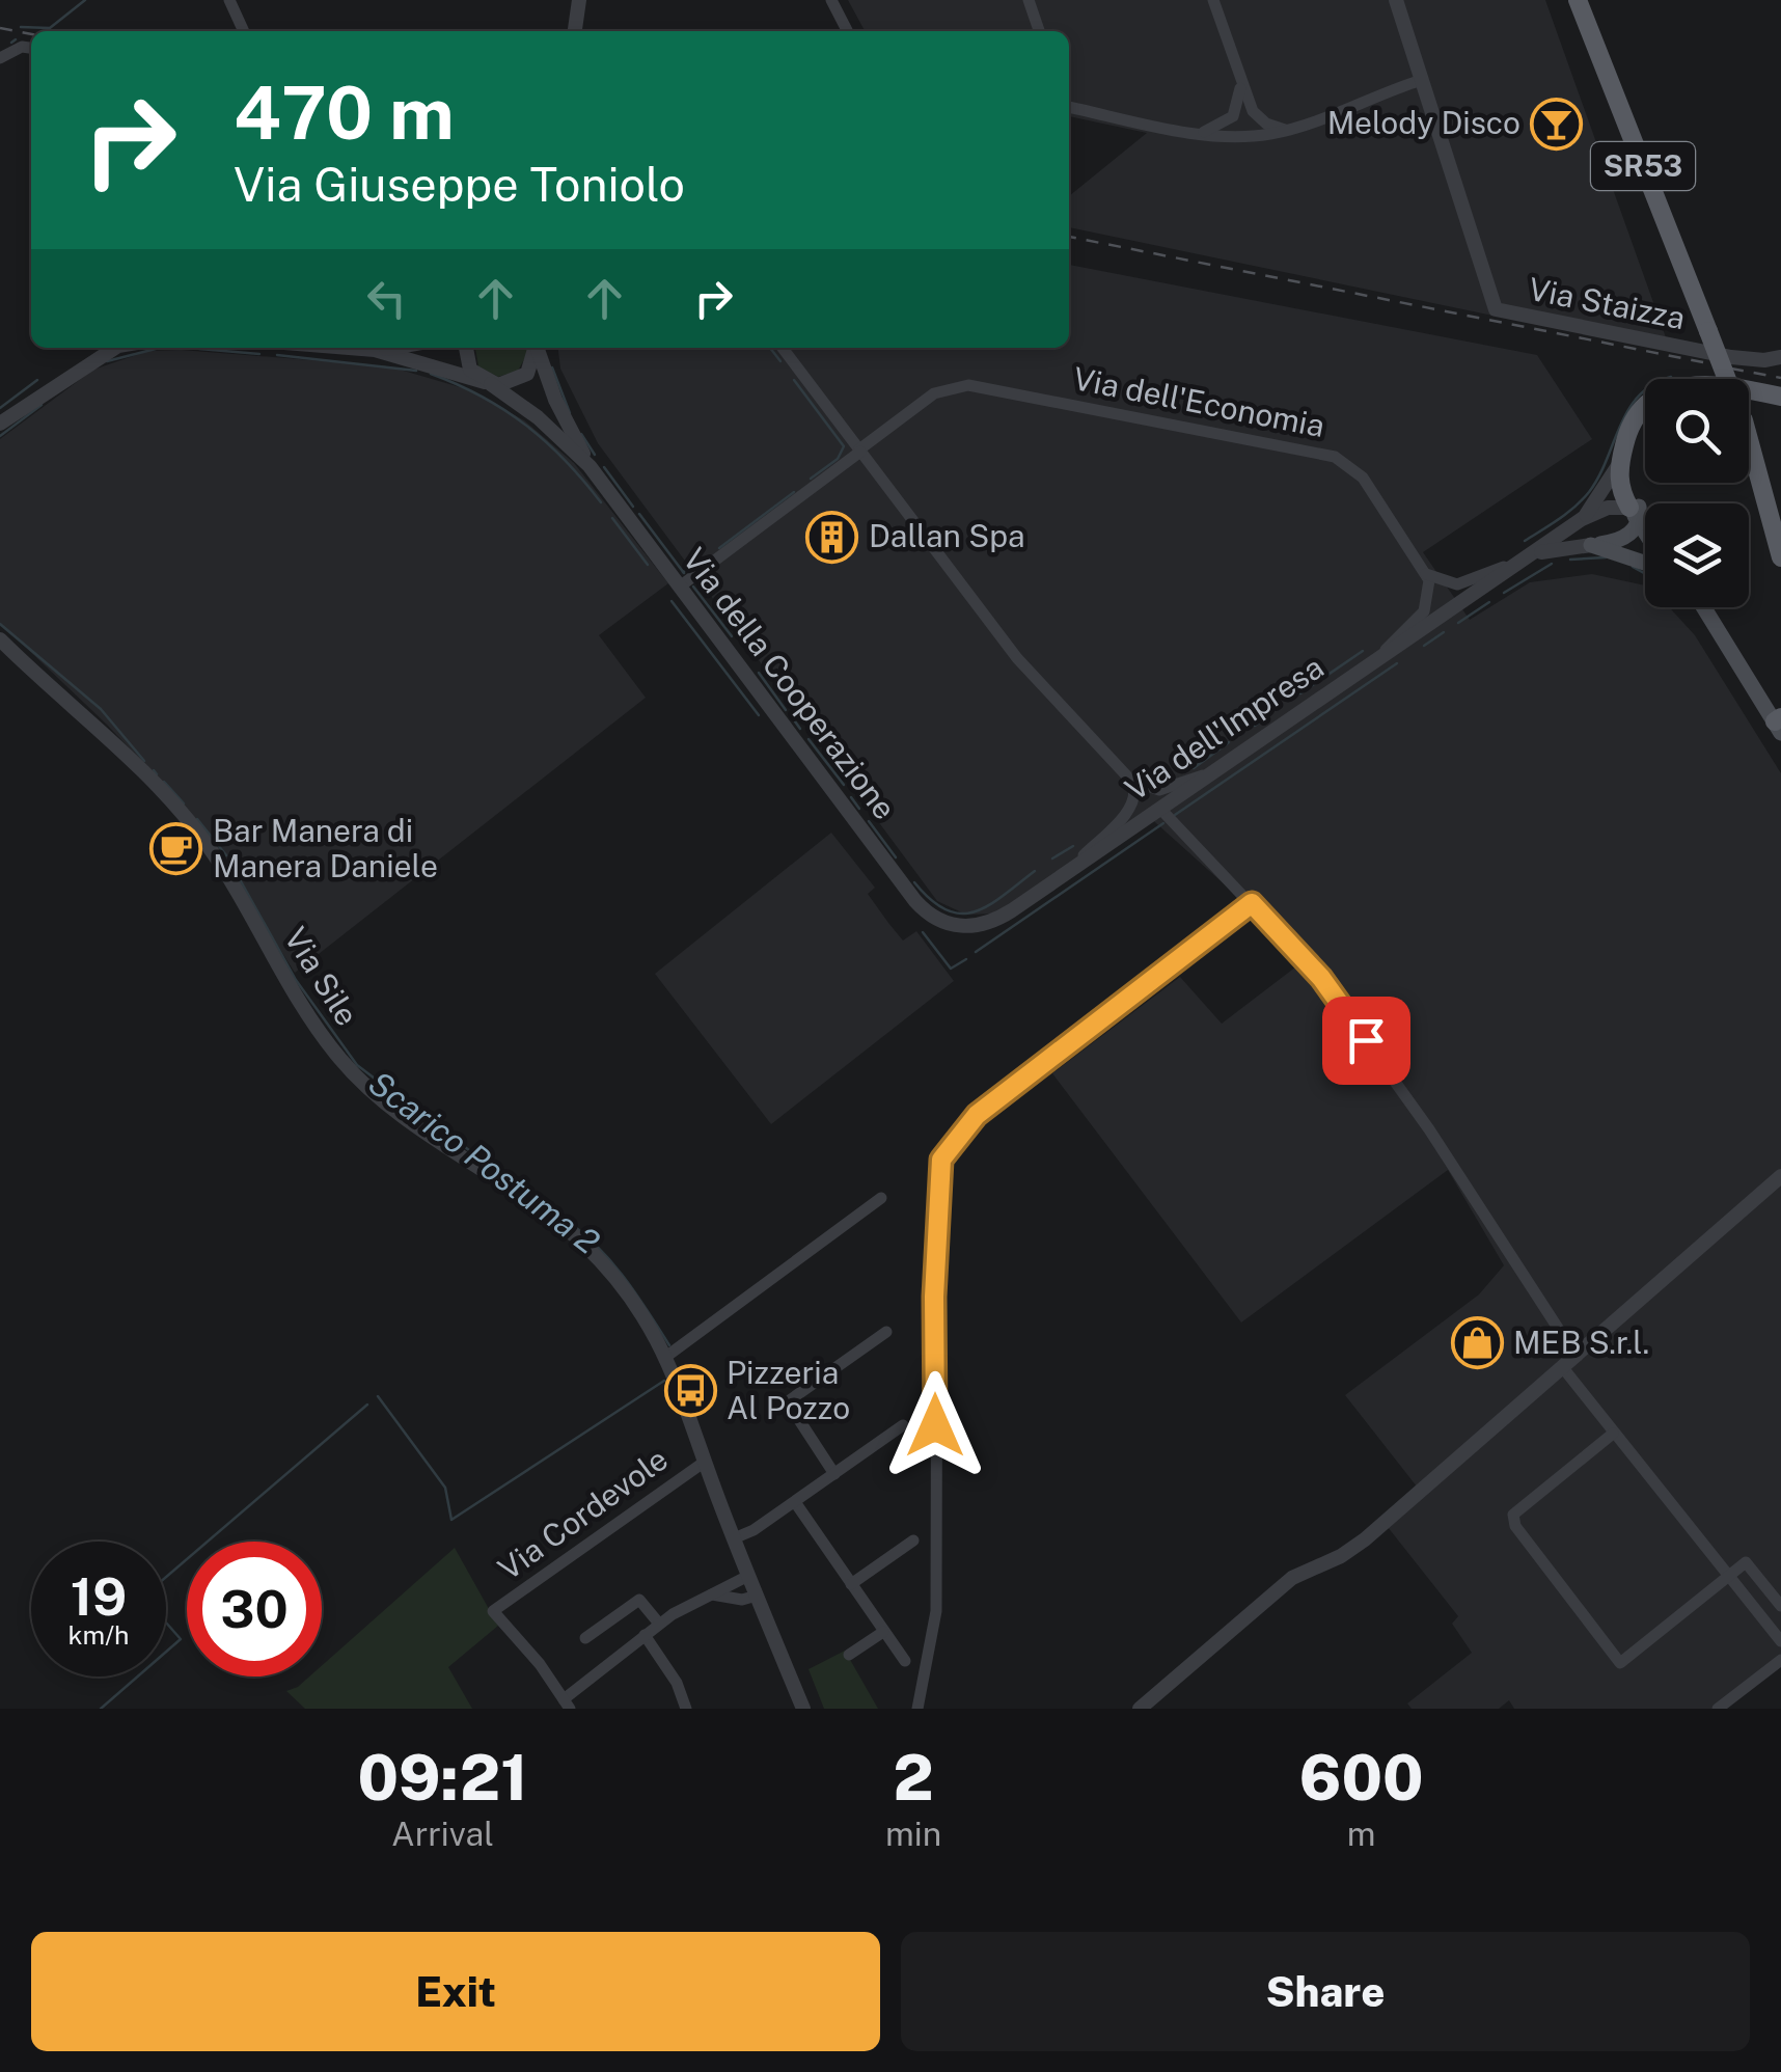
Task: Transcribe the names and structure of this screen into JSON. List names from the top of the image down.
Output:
{
  "streets": {
    "main road": ["SR53"],
    "street": [
      "Via Staizza",
      "Via dell'Economia",
      "Via della Cooperazione",
      "Via dell'Impresa",
      "Via Sile",
      "Via Cordevole"
    ]
  },
  "crossings": [
    ["Via dell'Economia", "Via della Cooperazione"],
    ["Via della Cooperazione", "Via dell'Impresa"],
    ["Via Sile", "Via Cordevole"]
  ],
  "water": ["Scarico Postuma 2"],
  "places": {
    "bar": ["Melody Disco"],
    "building": ["Dallan Spa"],
    "cafe": ["Bar Manera di Manera Daniele"],
    "shop": ["MEB S.r.l."],
    "bus stop": ["Pizzeria Al Pozzo"]
  },
  "page": {
    "turn": ["470 m", "Via Giuseppe Toniolo"],
    "speed": "19 km/h",
    "limit": "30",
    "eta": [
      "09:21",
      "Arrival",
      "2",
      "min",
      "600",
      "m"
    ],
    "buttons": ["Exit", "Share"]
  }
}
